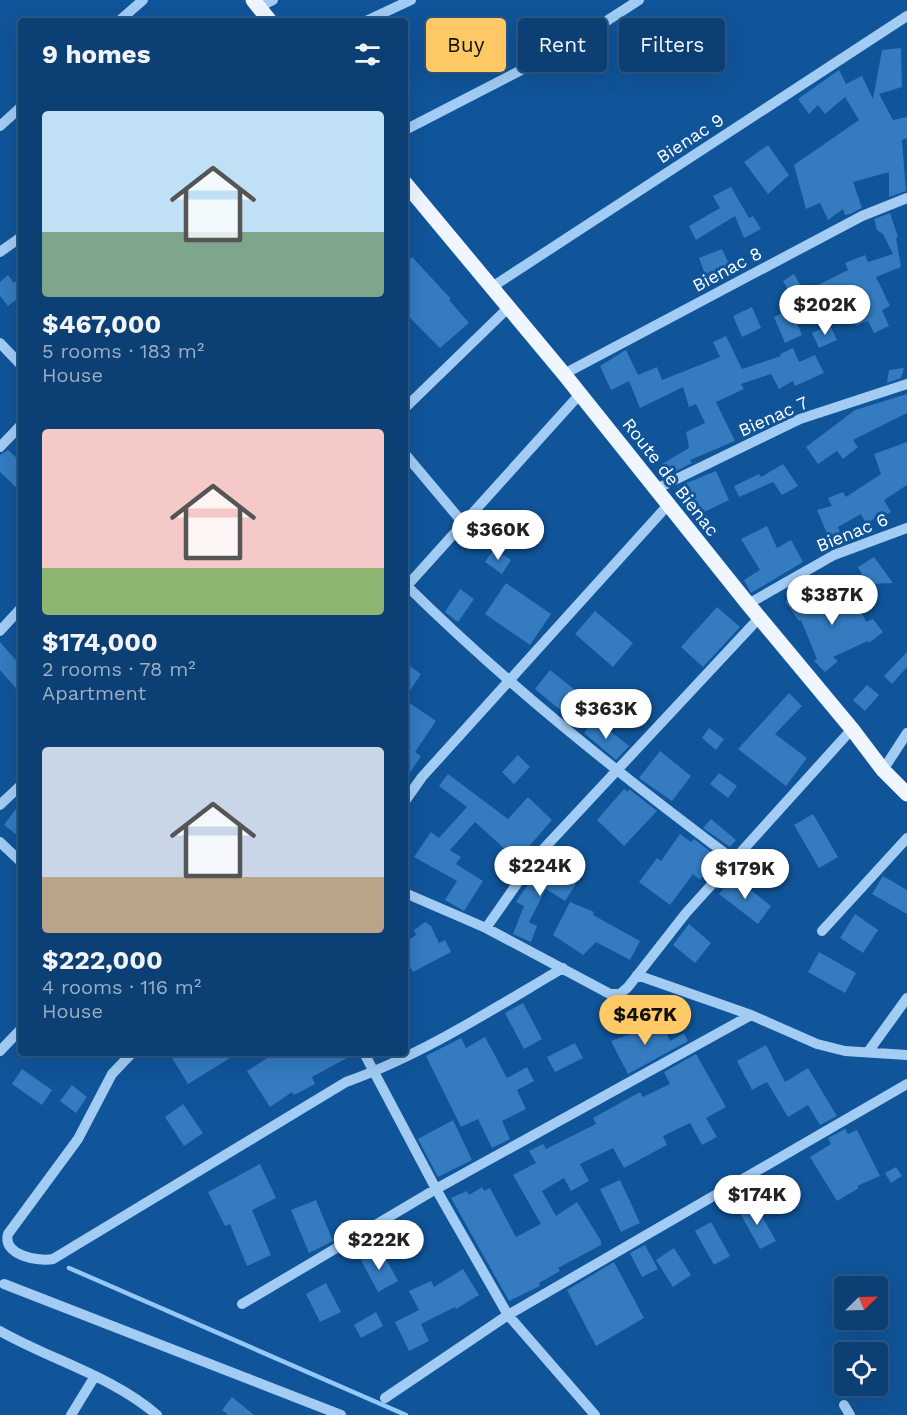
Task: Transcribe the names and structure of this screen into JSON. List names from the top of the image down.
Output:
{
  "streets": {
    "main road": ["Route de Bienac"],
    "street": [
      "Bienac 9",
      "Bienac 8",
      "Bienac 7",
      "Bienac 6"
    ]
  },
  "crossings": [
    ["Bienac 9", "Route de Bienac"],
    ["Bienac 8", "Route de Bienac"],
    ["Bienac 7", "Route de Bienac"],
    ["Route de Bienac", "Bienac 6"]
  ],
  "north": "top right",
  "page": {
    "chip": ["Buy", "Rent", "Filters"],
    "heading": "9 homes",
    "list": [
      {
        "name": "$467,000",
        "note": "5 rooms · 183 m² · House"
      },
      {
        "name": "$174,000",
        "note": "2 rooms · 78 m² · Apartment"
      },
      {
        "name": "$222,000",
        "note": "4 rooms · 116 m² · House"
      }
    ],
    "price": [
      "$202K",
      "$360K",
      "$387K",
      "$363K",
      "$224K",
      "$179K",
      "$467K",
      "$174K",
      "$222K"
    ]
  }
}
